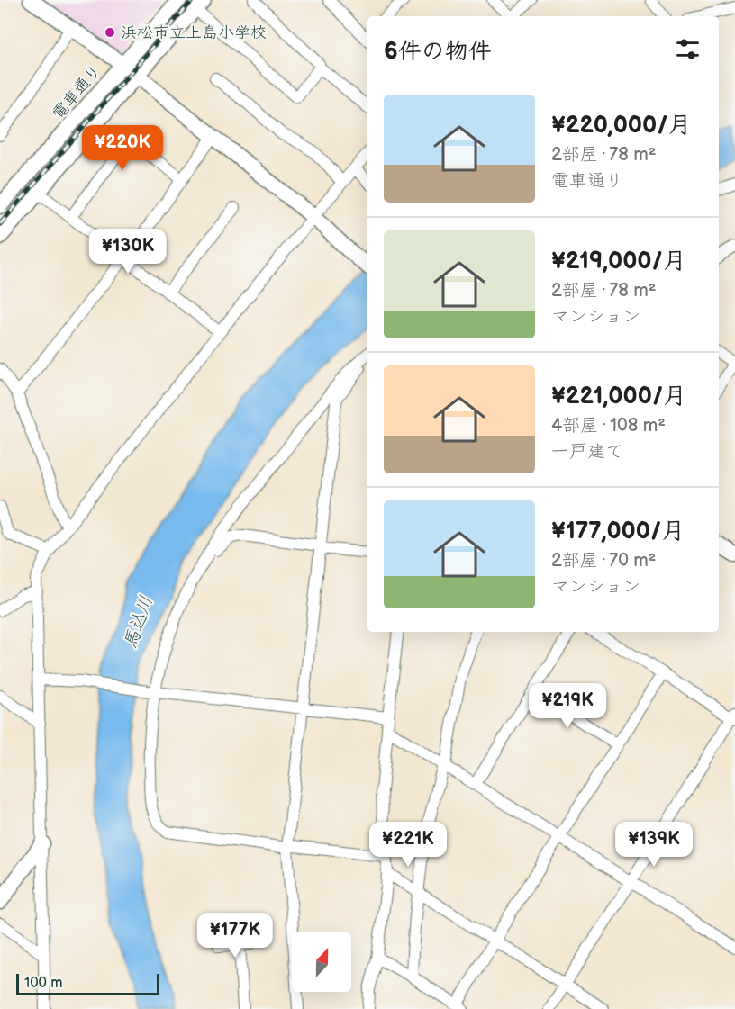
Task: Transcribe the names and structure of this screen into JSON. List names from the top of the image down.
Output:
{
  "streets": {
    "street": ["電車通り"]
  },
  "water": ["馬込川"],
  "places": ["浜松市立上島小学校"],
  "scale_bar": "100 m",
  "north": "top",
  "page": {
    "heading": "6件の物件",
    "list": [
      {
        "name": "¥220,000/月",
        "note": "2部屋 · 78 m² · 電車通り"
      },
      {
        "name": "¥219,000/月",
        "note": "2部屋 · 78 m² · マンション"
      },
      {
        "name": "¥221,000/月",
        "note": "4部屋 · 108 m² · 一戸建て"
      },
      {
        "name": "¥177,000/月",
        "note": "2部屋 · 70 m² · マンション"
      }
    ],
    "price": [
      "¥220K",
      "¥130K",
      "¥219K",
      "¥221K",
      "¥139K",
      "¥177K"
    ],
    "scale": "100 m"
  }
}
